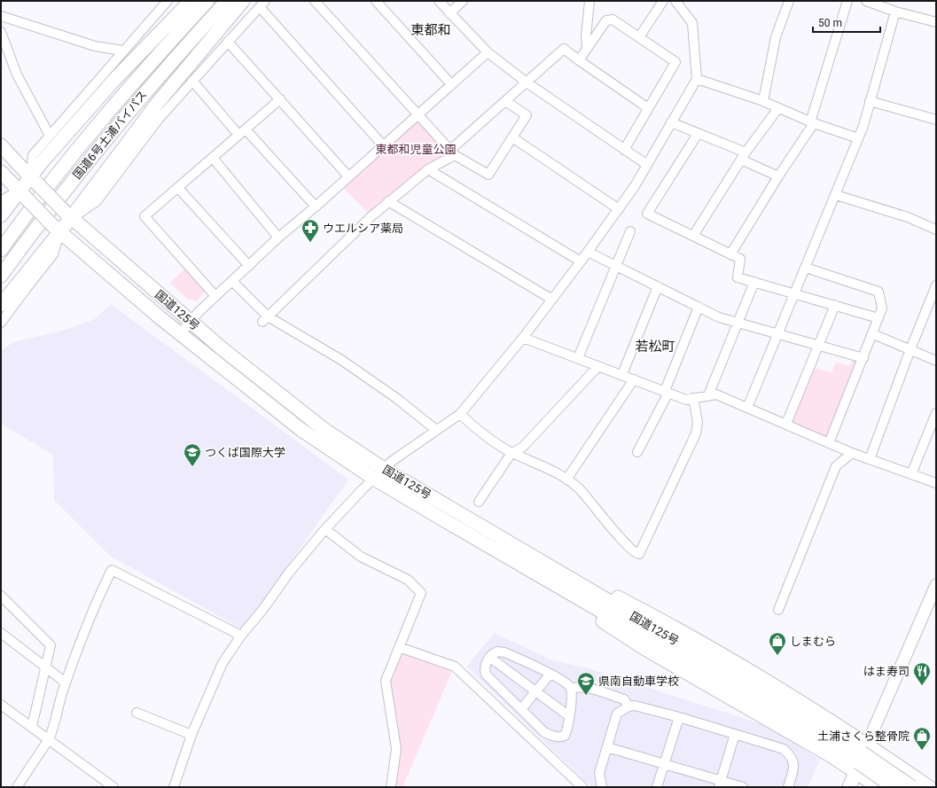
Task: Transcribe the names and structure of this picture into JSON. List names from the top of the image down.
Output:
{
  "streets": {
    "highway": ["国道6号土浦バイパス", "国道125号"]
  },
  "districts": ["東都和", "若松町"],
  "parks": ["東都和児童公園"],
  "places": {
    "pharmacy": ["ウエルシア薬局"],
    "school or university": ["つくば国際大学", "県南自動車学校"],
    "shop": ["しまむら", "土浦さくら整骨院"],
    "restaurant": ["はま寿司"]
  },
  "scale_bar": "50 m"
}
